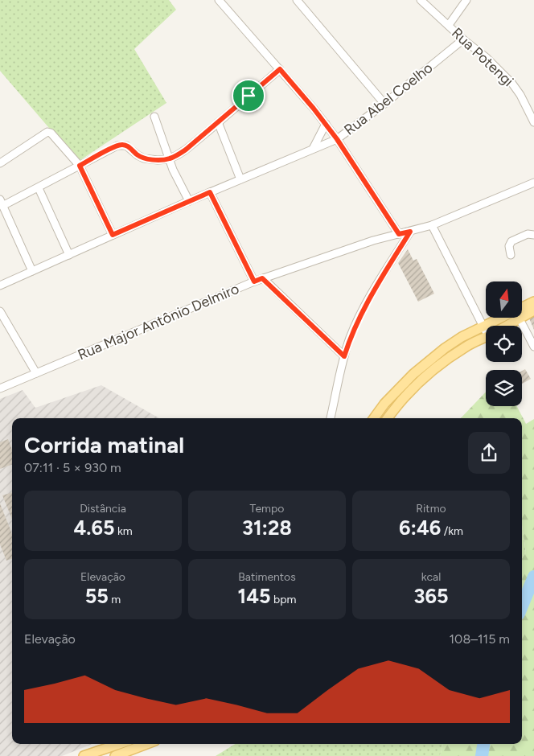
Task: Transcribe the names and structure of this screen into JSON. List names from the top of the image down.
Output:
{
  "streets": {
    "street": ["Rua Potengi", "Rua Abel Coelho", "Rua Major Antônio Delmiro"]
  },
  "crossings": [
    ["Rua Potengi", "Rua Abel Coelho"]
  ],
  "north": "top",
  "page": {
    "heading": ["Corrida matinal", "07:11 · 5 × 930 m"],
    "stats": [
      ["Distância", "4.65 km"],
      ["Tempo", "31:28"],
      ["Ritmo", "6:46 /km"],
      ["Elevação", "55 m"],
      ["Batimentos", "145 bpm"],
      ["kcal", "365"]
    ],
    "chart": ["Elevação", "108–115 m"]
  }
}
